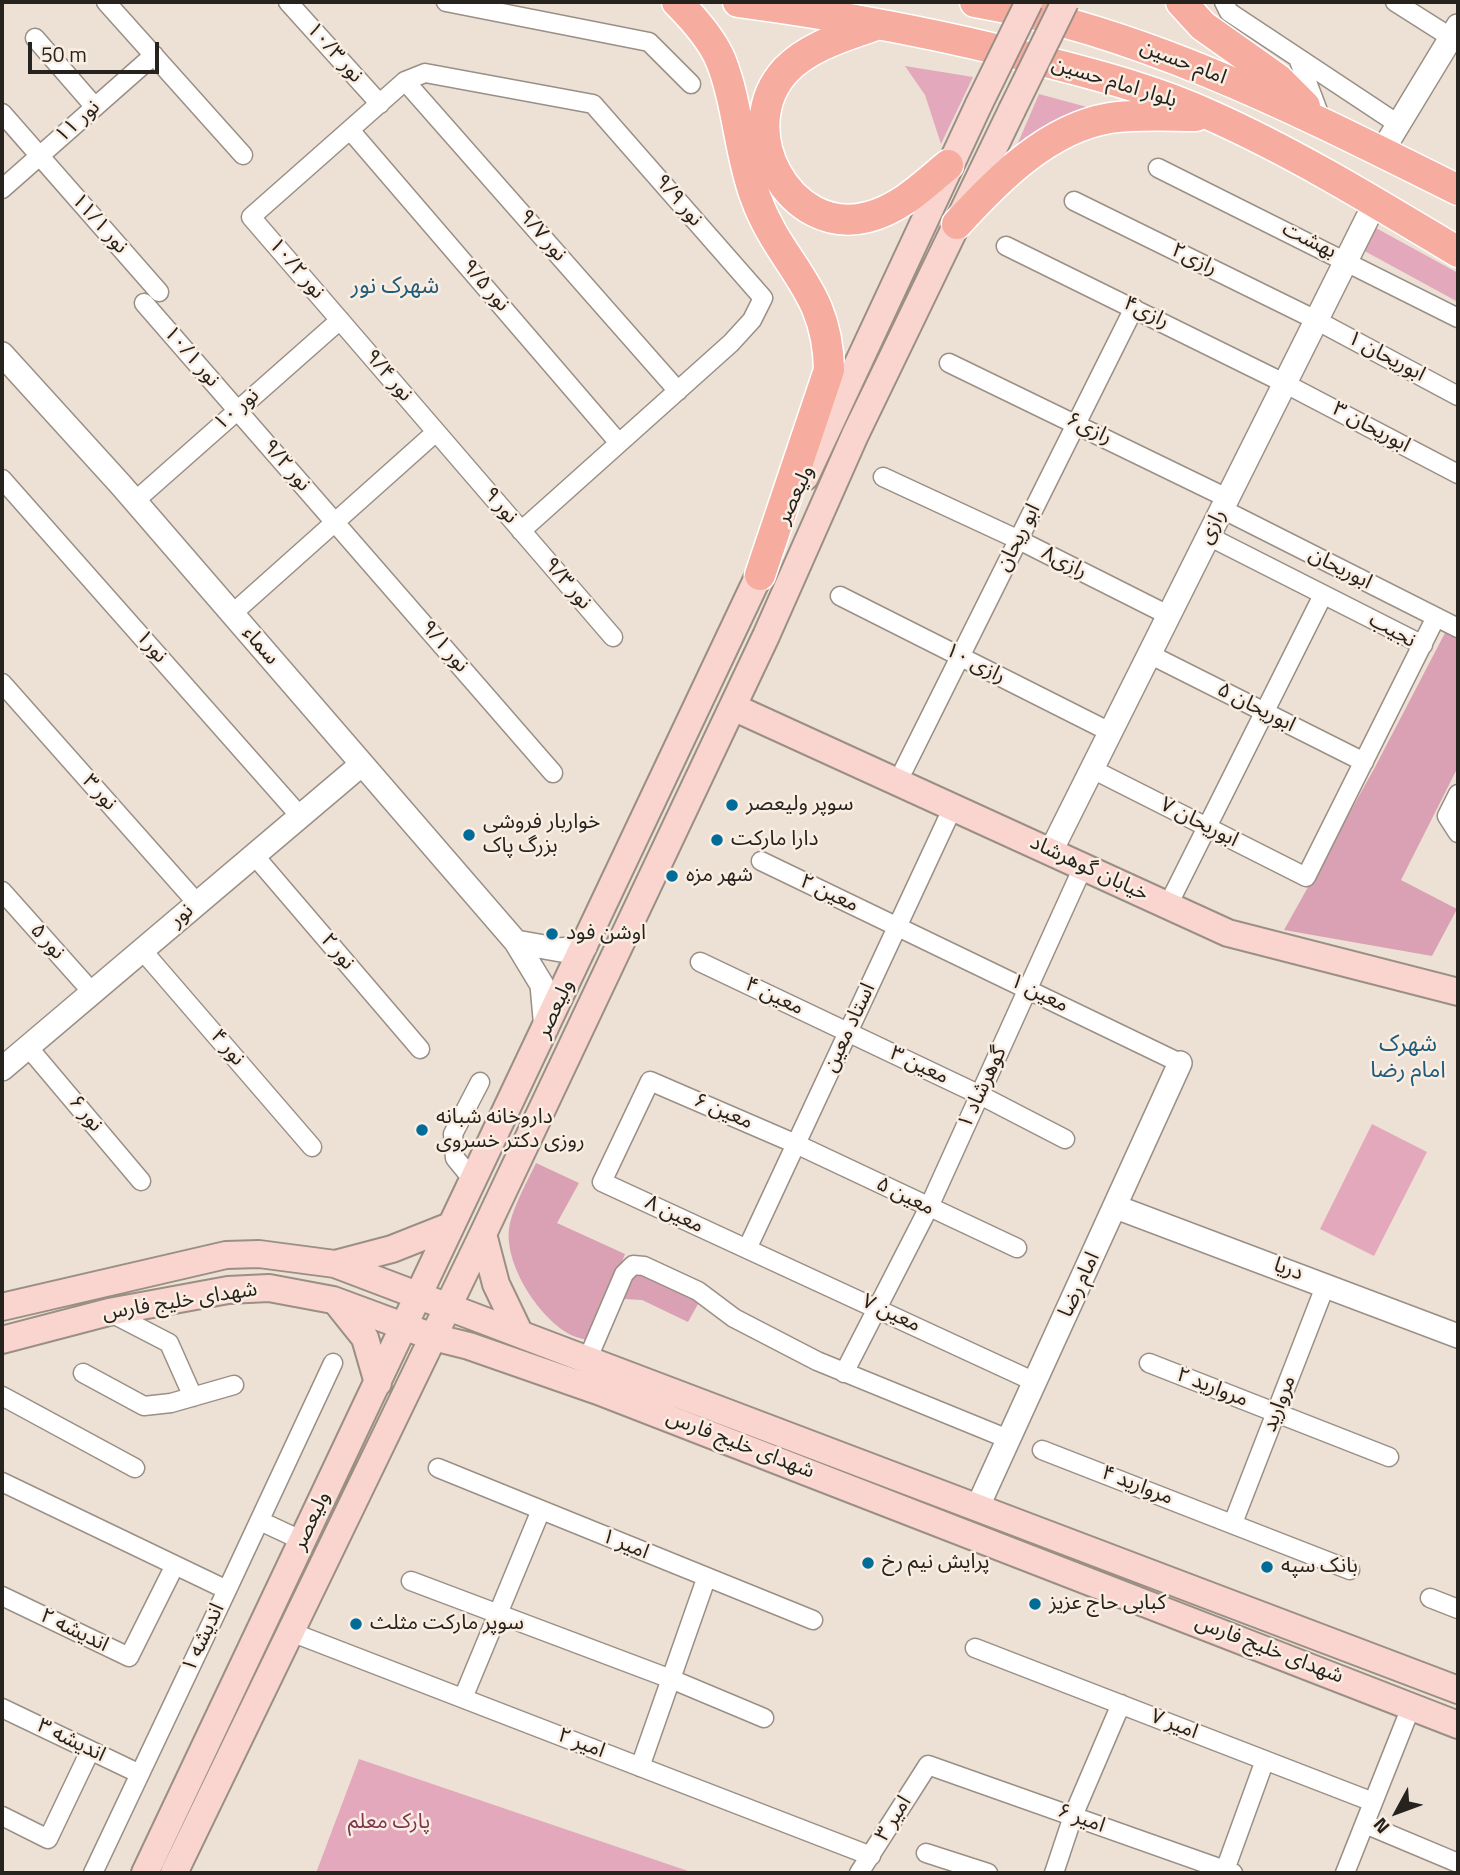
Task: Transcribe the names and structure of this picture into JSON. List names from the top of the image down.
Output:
{
  "streets": {
    "main road": [
      "امام حسین",
      "بلوار امام حسین",
      "ولیعصر",
      "خیابان گوهرشاد",
      "شهدای خلیج فارس"
    ],
    "street": [
      "نور ۱۰/۳",
      "نور ۱۱",
      "نور ۹/۹",
      "نور ۱۱/۱",
      "نور ۹/۷",
      "بهشت",
      "رازی۲",
      "نور ۱۰/۲",
      "نور ۹/۵",
      "رازی۴",
      "نور ۱۰/۱",
      "ابوریحان ۱",
      "نور ۹/۴",
      "نور ۱۰",
      "ابوریحان ۳",
      "رازی۶",
      "نور ۹/۲",
      "نور ۹",
      "رازی",
      "ابو ریحان",
      "رازی۸",
      "ابوریحان",
      "نور ۹/۳",
      "نجیب",
      "سماء",
      "نور۱",
      "نور ۹/۱",
      "رازی ۱۰",
      "ابوریحان ۵",
      "نور ۳",
      "ابوریحان ۷",
      "معین ۲",
      "نور",
      "نور ۵",
      "نور ۲",
      "معین ۱",
      "معین ۴",
      "استاد معین",
      "نور ۴",
      "معین ۳",
      "گوهرشاد ۱",
      "معین ۶",
      "نور ۶",
      "معین ۵",
      "معین ۸",
      "دریا",
      "امام رضا",
      "معین ۷",
      "مروارید ۲",
      "مروارید",
      "مروارید ۴",
      "امیر ۱",
      "اندیشه ۲",
      "اندیشه ۱",
      "امیر ۷",
      "اندیشه ۳",
      "امیر ۲",
      "امیر ۳",
      "امیر ۶"
    ]
  },
  "crossings": [
    ["امام حسین", "ولیعصر"],
    ["بلوار امام حسین", "رازی"],
    ["نور ۱۱", "نور ۱۱/۱"],
    ["نور ۹/۹", "نور ۹/۷"],
    ["نور ۹/۹", "نور ۹"],
    ["نور ۹/۷", "نور ۹"],
    ["بهشت", "رازی"],
    ["رازی۲", "ابوریحان ۱"],
    ["رازی۲", "رازی"],
    ["نور ۱۰/۲", "نور ۹/۵"],
    ["نور ۱۰/۲", "نور ۹/۴"],
    ["نور ۱۰/۲", "نور ۱۰"],
    ["نور ۹/۵", "نور ۹"],
    ["رازی۴", "ابوریحان ۳"],
    ["رازی۴", "رازی"],
    ["رازی۴", "ابو ریحان"],
    ["نور ۱۰/۱", "نور ۱۰"],
    ["نور ۱۰/۱", "نور ۹/۲"],
    ["ابوریحان ۱", "رازی"],
    ["نور ۹/۴", "نور ۱۰"],
    ["نور ۹/۴", "نور ۹"],
    ["نور ۱۰", "نور ۹/۲"],
    ["نور ۱۰", "سماء"],
    ["ابوریحان ۳", "رازی"],
    ["رازی۶", "رازی"],
    ["رازی۶", "ابو ریحان"],
    ["رازی۶", "ابوریحان"],
    ["نور ۹/۲", "نور ۹/۱"],
    ["ولیعصر", "سماء"],
    ["ولیعصر", "خیابان گوهرشاد"],
    ["ولیعصر", "شهدای خلیج فارس"],
    ["ولیعصر", "امیر ۲"],
    ["نور ۹", "نور ۹/۳"],
    ["رازی", "رازی۸"],
    ["رازی", "ابوریحان"],
    ["رازی", "نجیب"],
    ["رازی", "رازی ۱۰"],
    ["رازی", "ابوریحان ۵"],
    ["رازی", "ابوریحان ۷"],
    ["رازی", "خیابان گوهرشاد"],
    ["ابو ریحان", "رازی۸"],
    ["ابو ریحان", "رازی ۱۰"],
    ["نجیب", "ابوریحان ۵"],
    ["نجیب", "ابوریحان ۷"],
    ["سماء", "نور"],
    ["نور۱", "نور"],
    ["نور ۳", "نور"],
    ["خیابان گوهرشاد", "استاد معین"],
    ["خیابان گوهرشاد", "گوهرشاد ۱"],
    ["معین ۲", "معین ۱"],
    ["معین ۲", "استاد معین"],
    ["نور", "نور ۵"],
    ["نور", "نور ۲"],
    ["نور", "نور ۴"],
    ["نور", "نور ۶"],
    ["معین ۱", "استاد معین"],
    ["معین ۱", "گوهرشاد ۱"],
    ["معین ۱", "امام رضا"],
    ["معین ۴", "استاد معین"],
    ["معین ۴", "معین ۳"],
    ["استاد معین", "معین ۳"],
    ["استاد معین", "معین ۶"],
    ["استاد معین", "معین ۵"],
    ["استاد معین", "معین ۸"],
    ["استاد معین", "معین ۷"],
    ["معین ۳", "گوهرشاد ۱"],
    ["گوهرشاد ۱", "معین ۵"],
    ["گوهرشاد ۱", "معین ۷"],
    ["معین ۶", "معین ۵"],
    ["معین ۶", "معین ۸"],
    ["معین ۸", "معین ۷"],
    ["دریا", "امام رضا"],
    ["دریا", "مروارید"],
    ["امام رضا", "شهدای خلیج فارس"],
    ["امام رضا", "معین ۷"],
    ["مروارید ۲", "مروارید"],
    ["مروارید", "مروارید ۴"],
    ["اندیشه ۲", "اندیشه ۱"],
    ["اندیشه ۱", "اندیشه ۳"],
    ["امیر ۲", "امیر ۳"],
    ["امیر ۳", "امیر ۶"]
  ],
  "districts": ["شهرک نور", "شهرک امام رضا"],
  "parks": ["پارک معلم"],
  "places": [
    "سوپر ولیعصر",
    "خواربار فروشی بزرگ پاک",
    "دارا مارکت",
    "شهر مزه",
    "اوشن فود",
    "داروخانه شبانه روزی دکتر خسروی",
    "پرایش نیم رخ",
    "بانک سپه",
    "کبابی حاج عزیز",
    "سوپر مارکت مثلث"
  ],
  "scale_bar": "50 m",
  "north": "bottom left"
}
